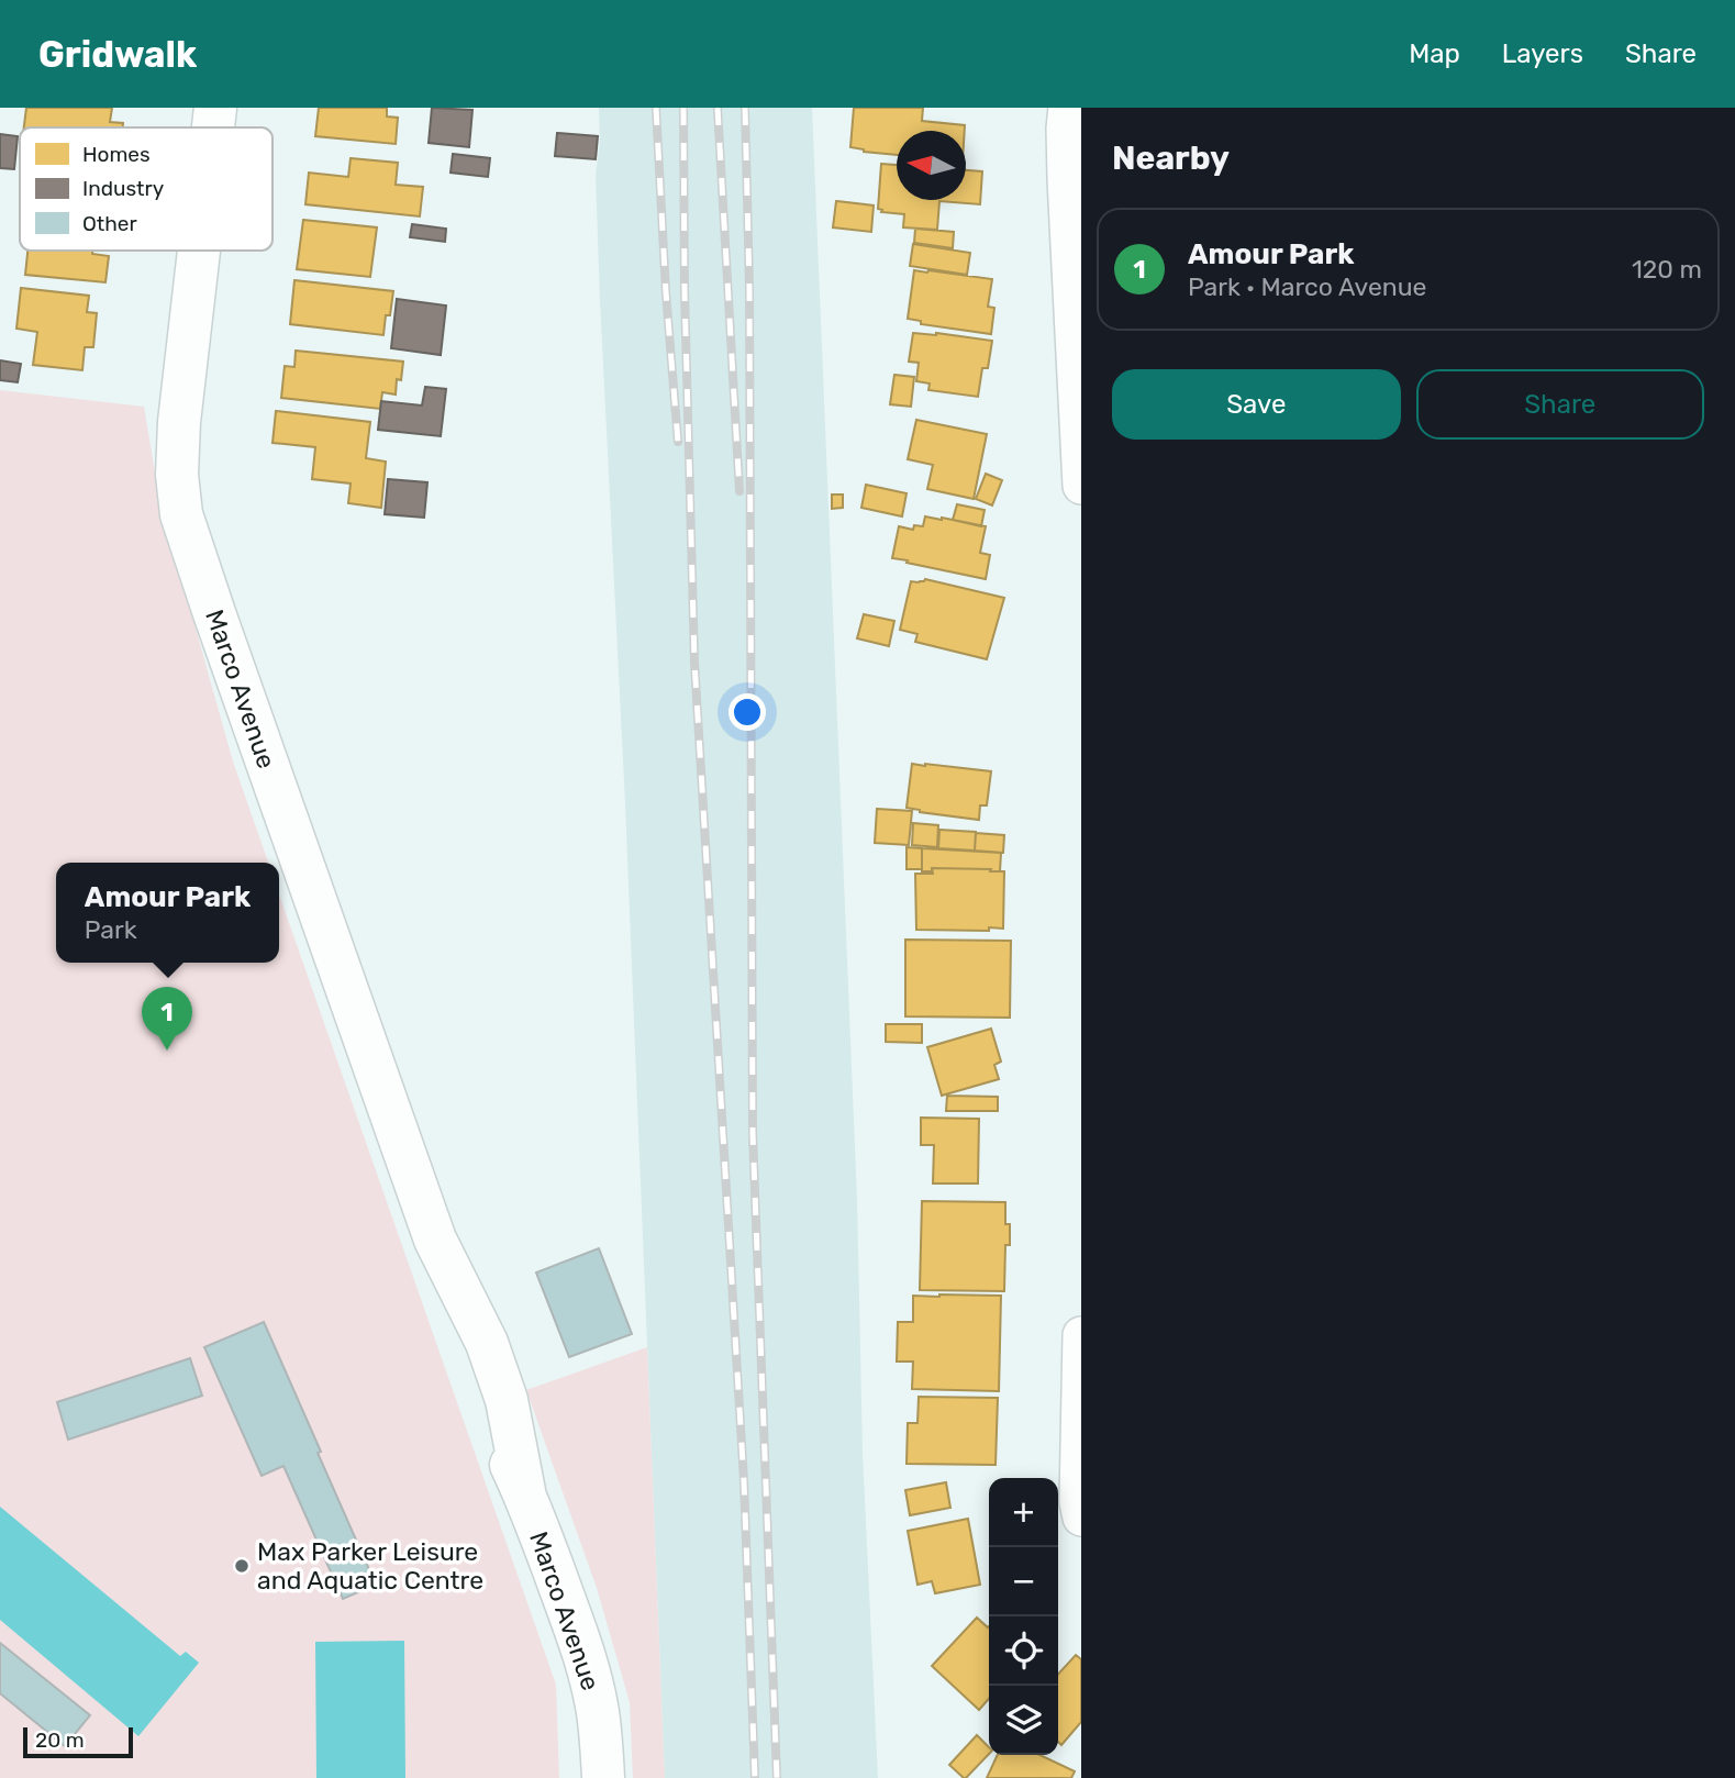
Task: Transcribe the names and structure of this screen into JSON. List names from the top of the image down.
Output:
{
  "streets": {
    "street": ["Marco Avenue"]
  },
  "places": ["Max Parker Leisure and Aquatic Centre"],
  "legend": ["Homes", "Industry", "Other"],
  "scale_bar": "20 m",
  "north": "left",
  "page": {
    "header": "Gridwalk",
    "nav": ["Map", "Layers", "Share"],
    "heading": "Nearby",
    "list": [
      {
        "mark": "1",
        "name": "Amour Park",
        "note": "Park · Marco Avenue",
        "value": "120 m"
      }
    ],
    "buttons": ["Save", "Share"],
    "popup": ["Amour Park", "Park"],
    "pins": "1",
    "map_buttons": ["+", "−"],
    "scale": "20 m"
  }
}
